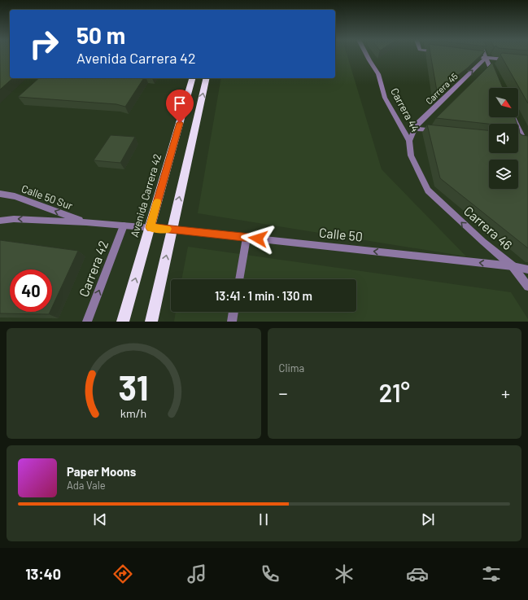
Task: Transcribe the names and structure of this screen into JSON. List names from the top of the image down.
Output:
{
  "streets": {
    "highway": ["Avenida Carrera 42"],
    "street": [
      "Carrera 45",
      "Carrera 44",
      "Calle 50 Sur",
      "Carrera 46",
      "Calle 50",
      "Carrera 42"
    ]
  },
  "crossings": [
    ["Carrera 45", "Carrera 44"],
    ["Carrera 44", "Carrera 46"],
    ["Avenida Carrera 42", "Calle 50 Sur"],
    ["Avenida Carrera 42", "Calle 50"],
    ["Calle 50 Sur", "Calle 50"],
    ["Calle 50 Sur", "Carrera 42"],
    ["Carrera 46", "Calle 50"]
  ],
  "one_way": [
    "Carrera 45",
    "Calle 50 Sur",
    "Carrera 46",
    "Calle 50",
    "Carrera 42"
  ],
  "north": "bottom right",
  "page": {
    "turn": ["50 m", "Avenida Carrera 42"],
    "limit": "40",
    "trip": "13:41 · 1 min · 130 m",
    "tile": "Clima",
    "heat": ["−", "21°", "+"],
    "song": ["Paper Moons", "Ada Vale"],
    "tabs": "13:40",
    "gauge": ["31", "km/h"]
  }
}
